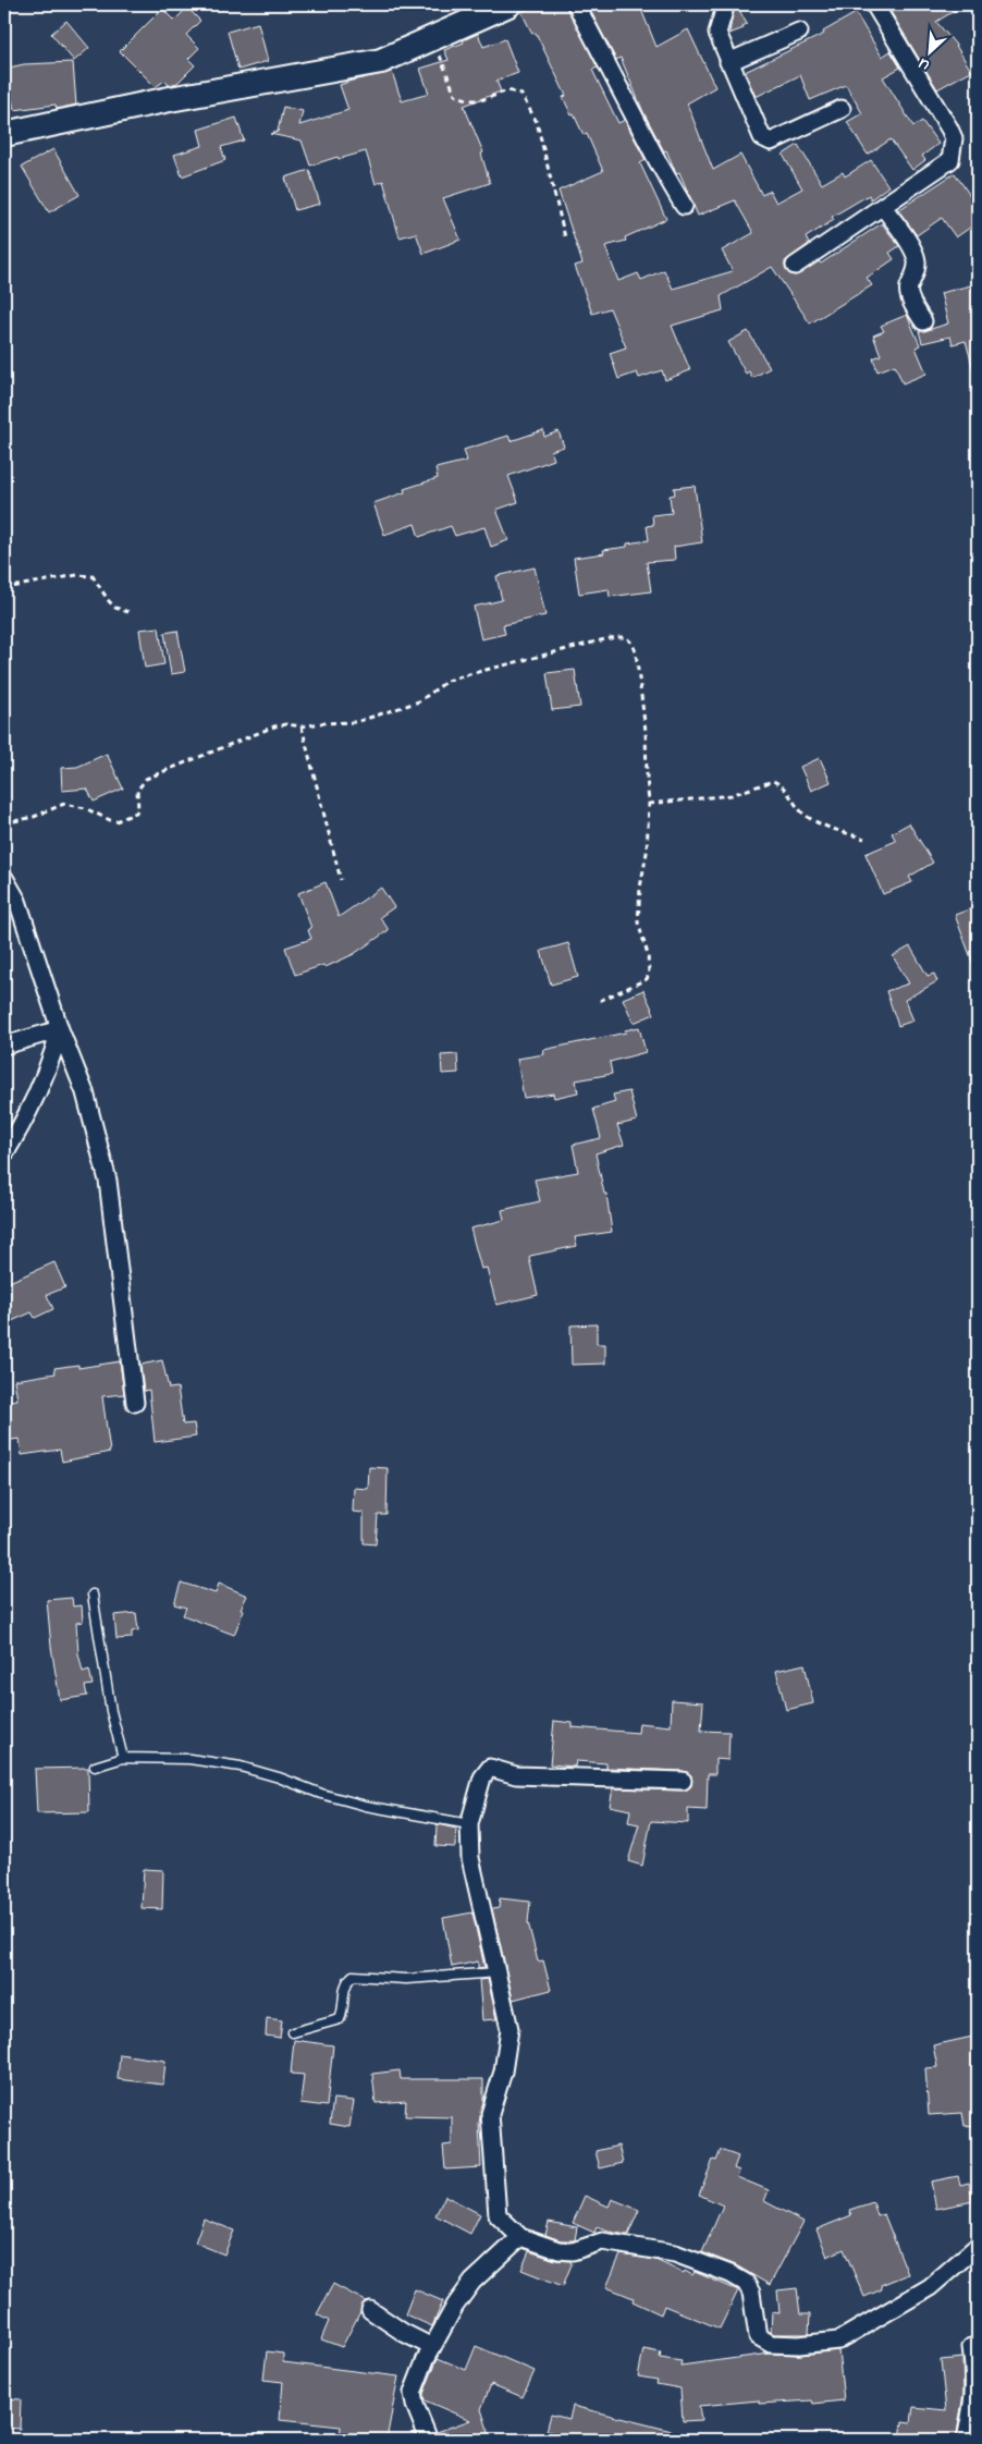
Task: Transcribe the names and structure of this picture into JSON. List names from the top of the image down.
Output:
{
  "north": "bottom left"
}
